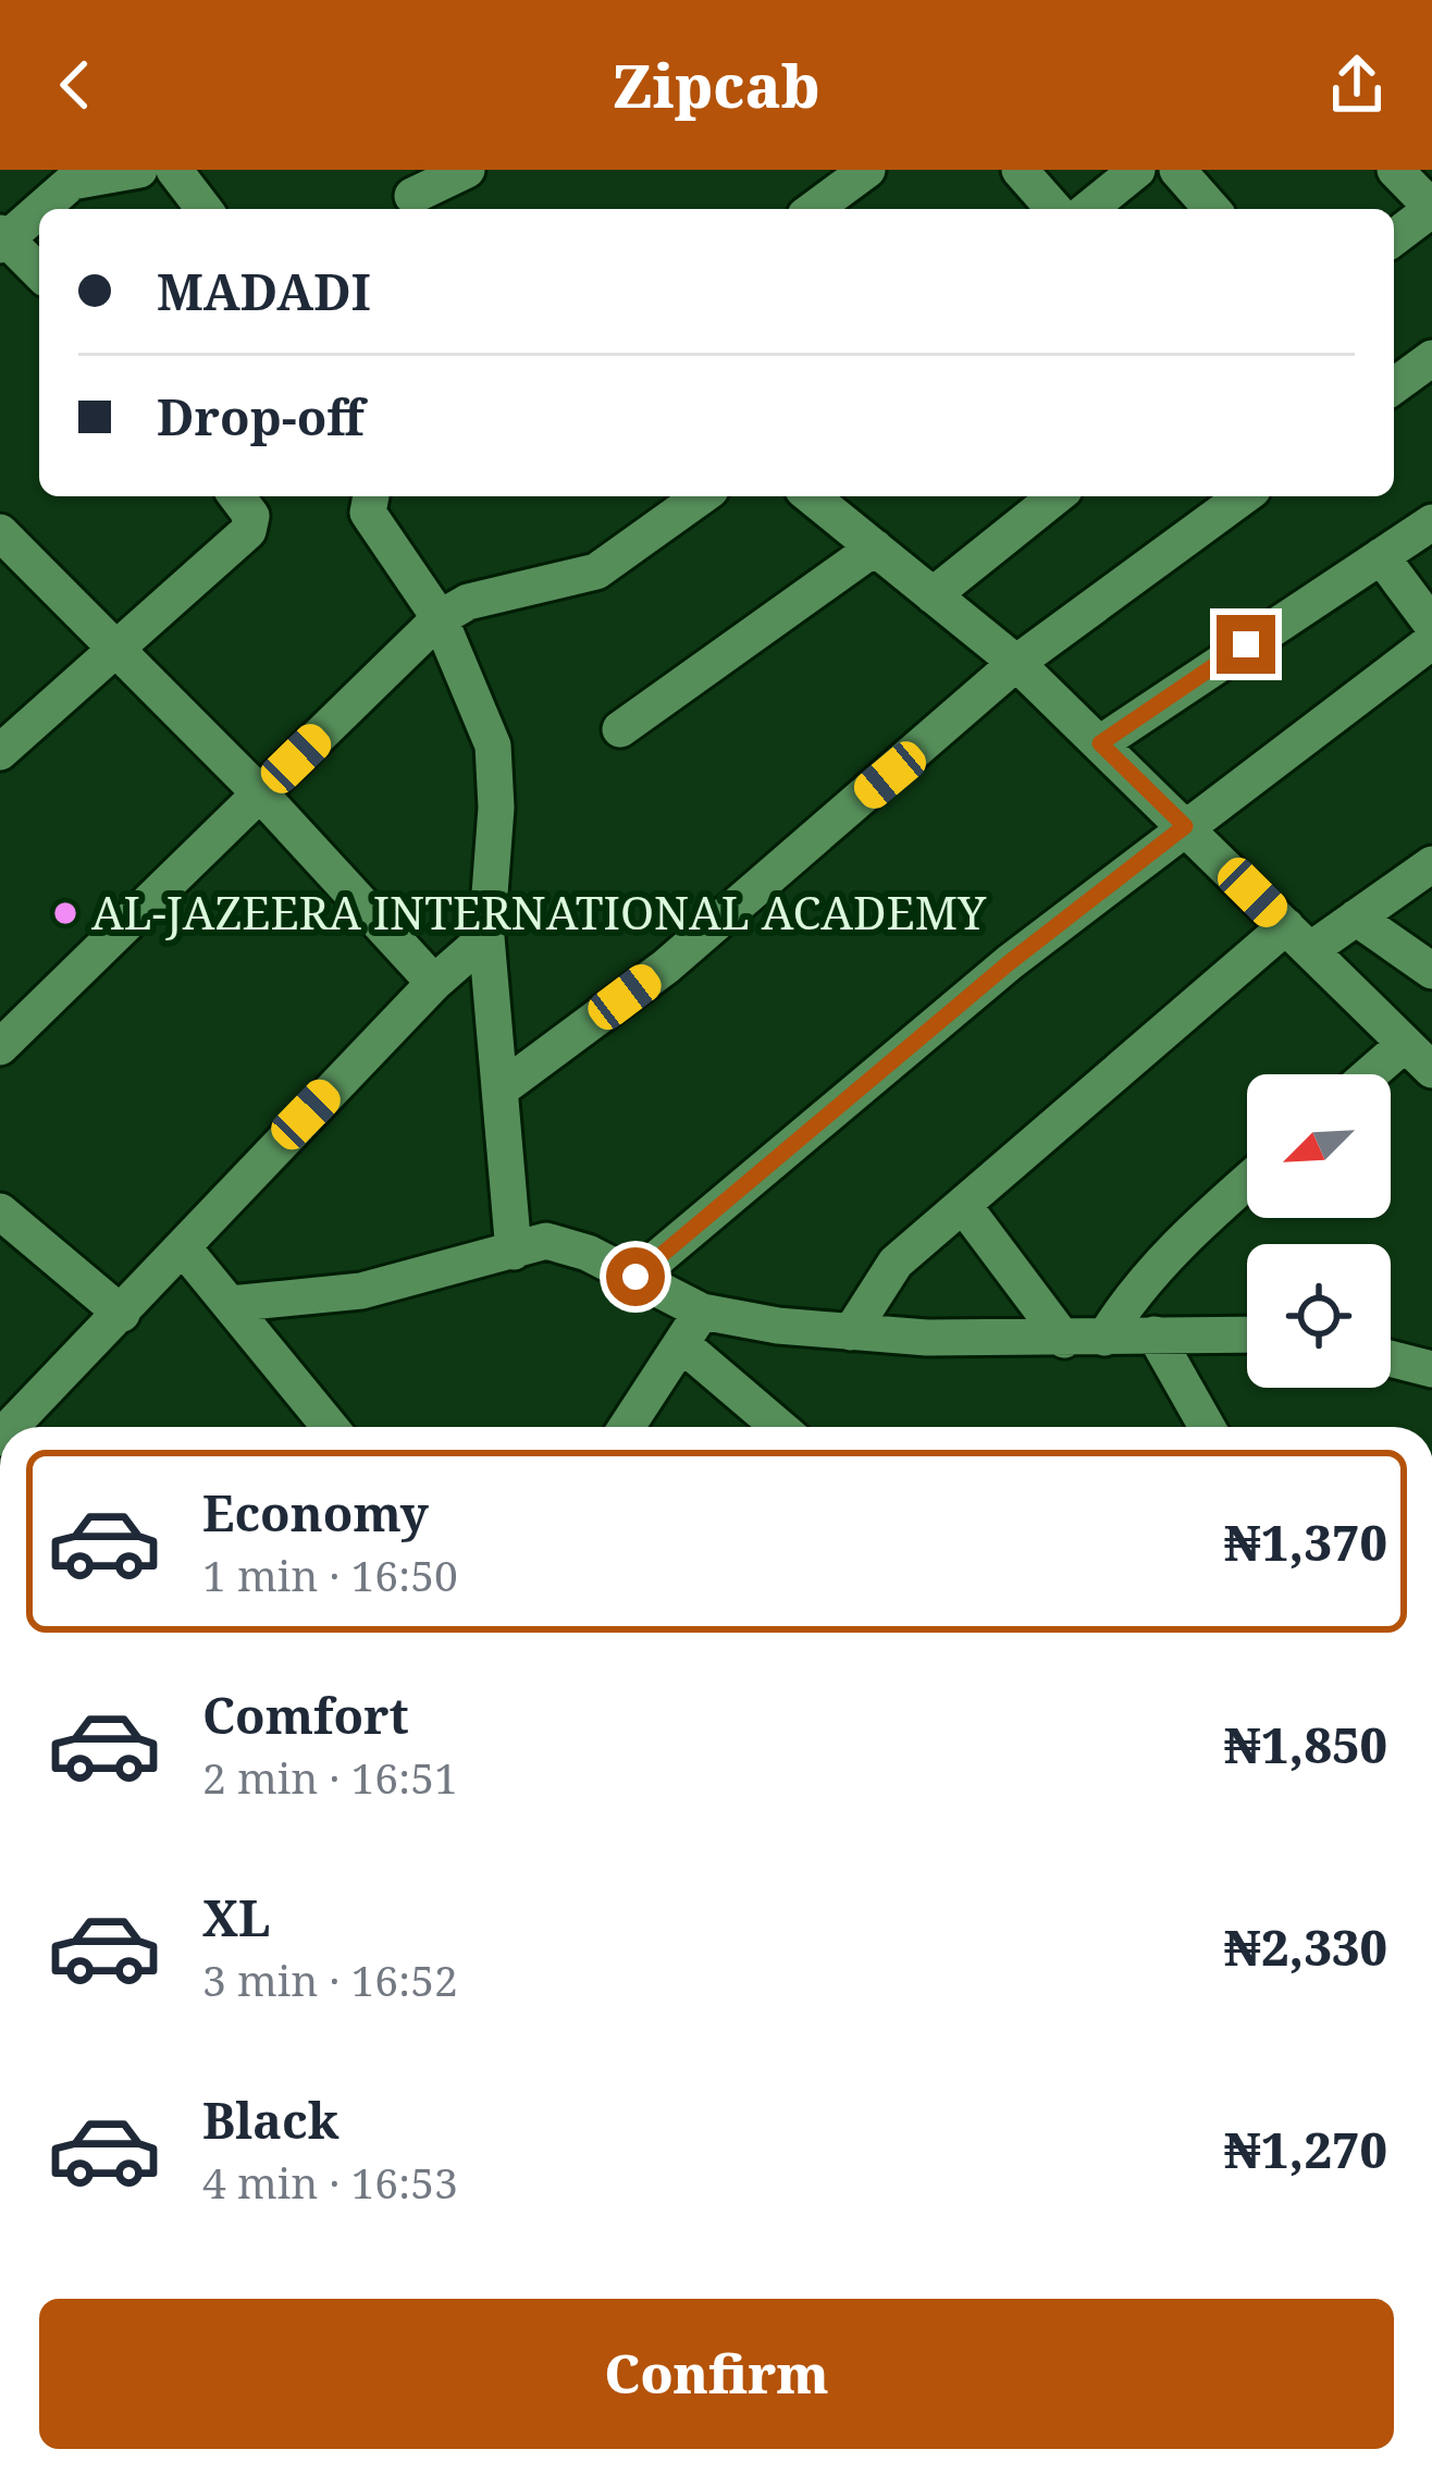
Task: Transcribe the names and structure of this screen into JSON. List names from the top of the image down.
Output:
{
  "places": ["AL-JAZEERA INTERNATIONAL ACADEMY"],
  "north": "bottom left",
  "page": {
    "header": "Zipcab",
    "banner": ["MADADI", "Drop-off"],
    "list": [
      {
        "name": "Economy",
        "note": "1 min · 16:50",
        "value": "₦1,370"
      },
      {
        "name": "Comfort",
        "note": "2 min · 16:51",
        "value": "₦1,850"
      },
      {
        "name": "XL",
        "note": "3 min · 16:52",
        "value": "₦2,330"
      },
      {
        "name": "Black",
        "note": "4 min · 16:53",
        "value": "₦1,270"
      }
    ],
    "buttons": "Confirm"
  }
}
